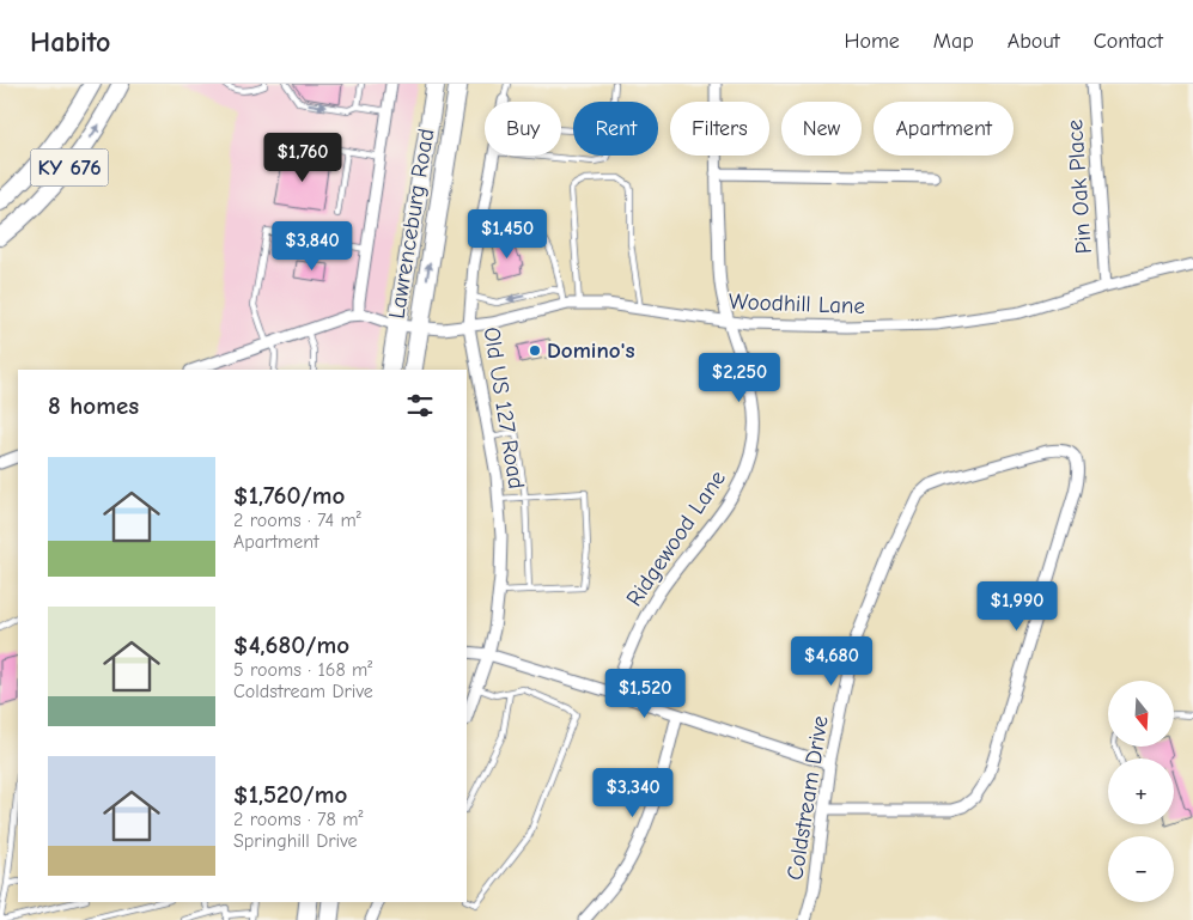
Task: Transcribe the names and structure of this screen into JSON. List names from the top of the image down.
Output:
{
  "streets": {
    "highway": ["Lawrenceburg Road"],
    "main road": ["KY 676"],
    "street": [
      "Pin Oak Place",
      "Woodhill Lane",
      "Old US 127 Road",
      "Ridgewood Lane",
      "Coldstream Drive"
    ]
  },
  "crossings": [
    ["Pin Oak Place", "Woodhill Lane"],
    ["Lawrenceburg Road", "Woodhill Lane"],
    ["Woodhill Lane", "Old US 127 Road"],
    ["Woodhill Lane", "Ridgewood Lane"]
  ],
  "places": ["Domino's"],
  "north": "bottom",
  "page": {
    "header": "Habito",
    "nav": [
      "Home",
      "Map",
      "About",
      "Contact"
    ],
    "chip": [
      "Buy",
      "Rent",
      "Filters",
      "New",
      "Apartment"
    ],
    "price": [
      "$1,760",
      "$1,450",
      "$3,840",
      "$2,250",
      "$1,990",
      "$4,680",
      "$1,520",
      "$3,340"
    ],
    "heading": "8 homes",
    "list": [
      {
        "name": "$1,760/mo",
        "note": "2 rooms · 74 m² · Apartment"
      },
      {
        "name": "$4,680/mo",
        "note": "5 rooms · 168 m² · Coldstream Drive"
      },
      {
        "name": "$1,520/mo",
        "note": "2 rooms · 78 m² · Springhill Drive"
      }
    ],
    "map_buttons": ["+", "−"]
  }
}
